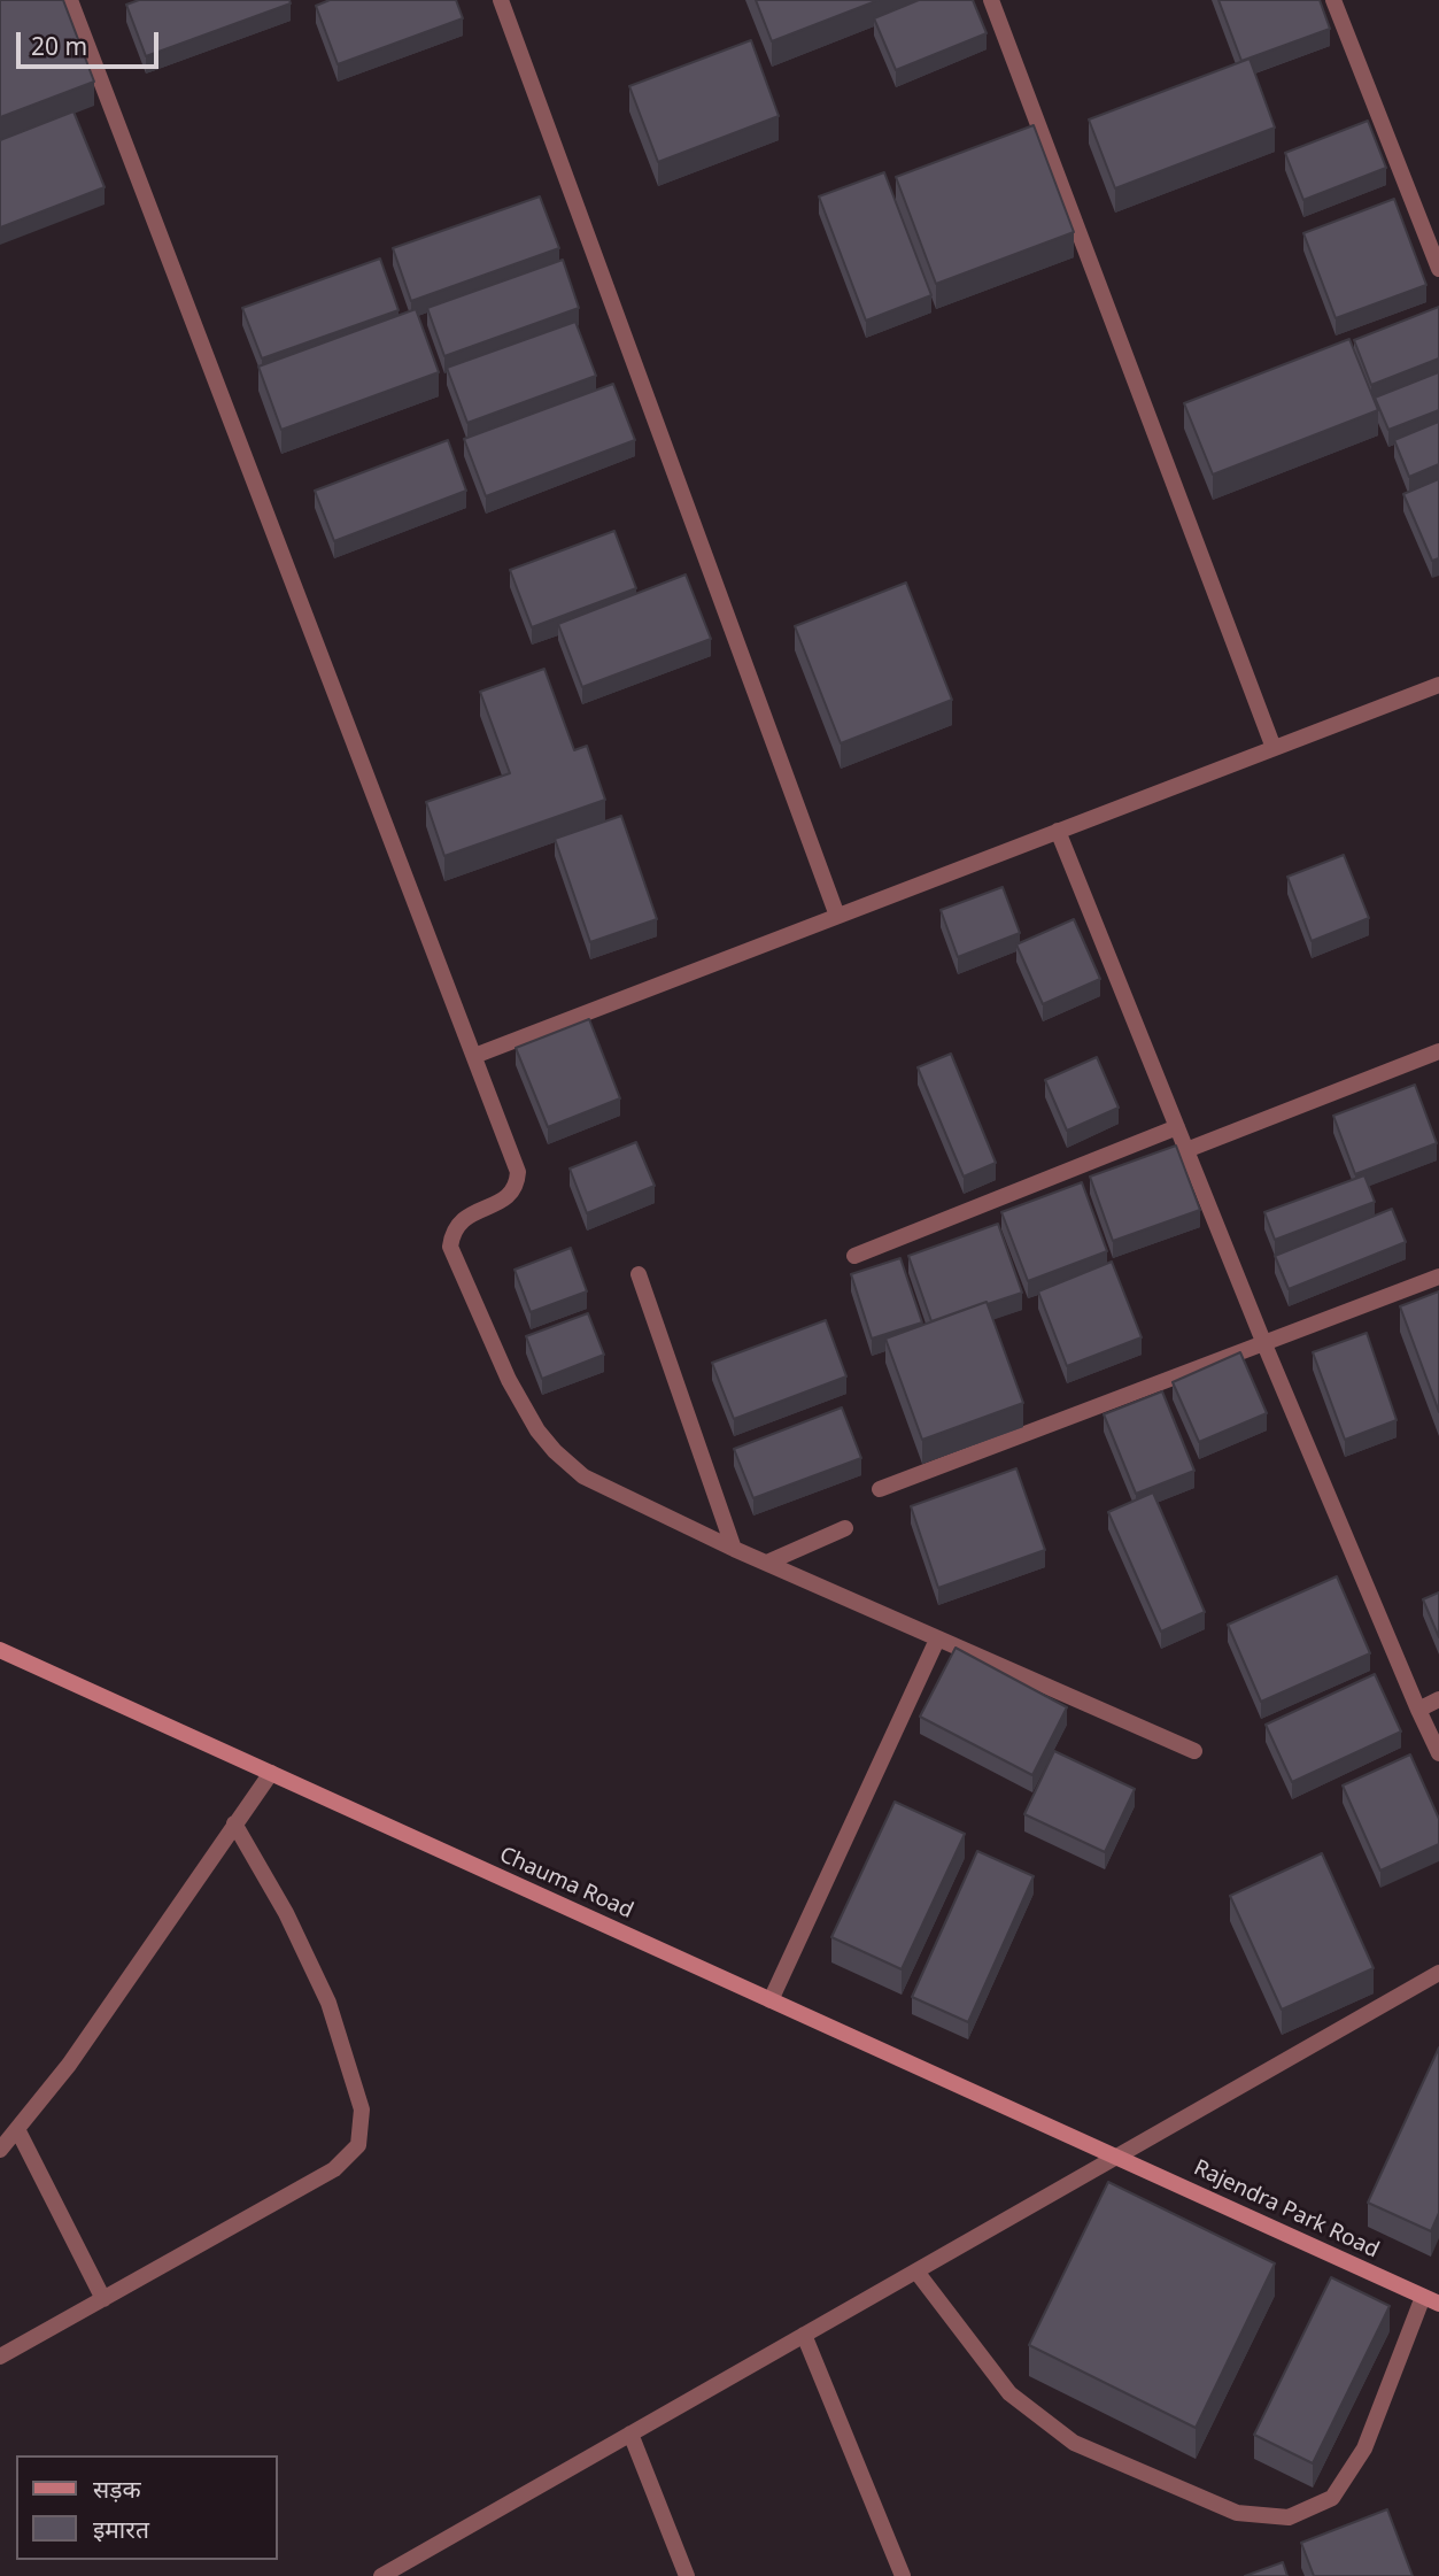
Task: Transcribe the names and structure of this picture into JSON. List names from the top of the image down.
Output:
{
  "streets": {
    "street": ["Chauma Road", "Rajendra Park Road"]
  },
  "crossings": [
    ["Chauma Road", "Rajendra Park Road"]
  ],
  "legend": ["सड़क", "इमारत"],
  "scale_bar": "20 m"
}
